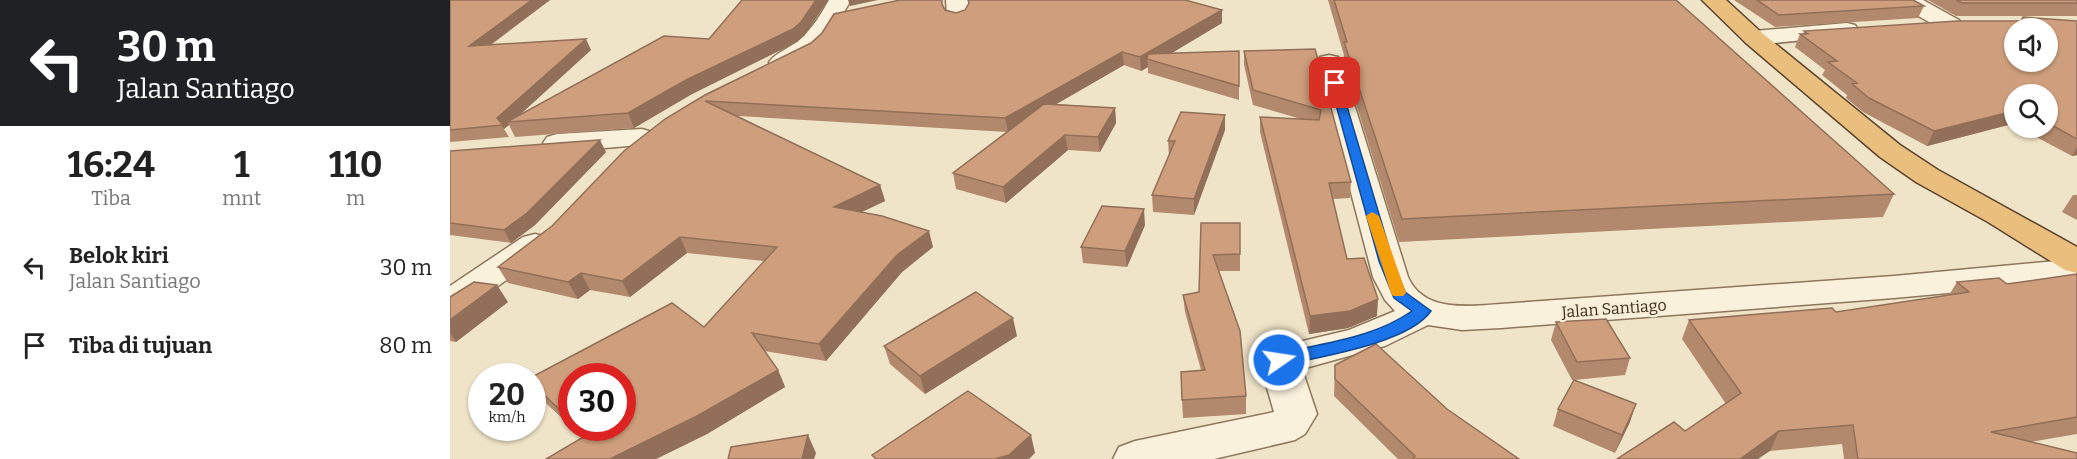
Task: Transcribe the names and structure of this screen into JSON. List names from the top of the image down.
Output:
{
  "streets": {
    "street": ["Jalan Santiago"]
  },
  "page": {
    "turn": ["30 m", "Jalan Santiago"],
    "eta": [
      "16:24",
      "Tiba",
      "1",
      "mnt",
      "110",
      "m"
    ],
    "list": [
      {
        "name": "Belok kiri",
        "note": "Jalan Santiago",
        "value": "30 m"
      },
      {
        "name": "Tiba di tujuan",
        "value": "80 m"
      }
    ],
    "speed": "20 km/h",
    "limit": "30"
  }
}
